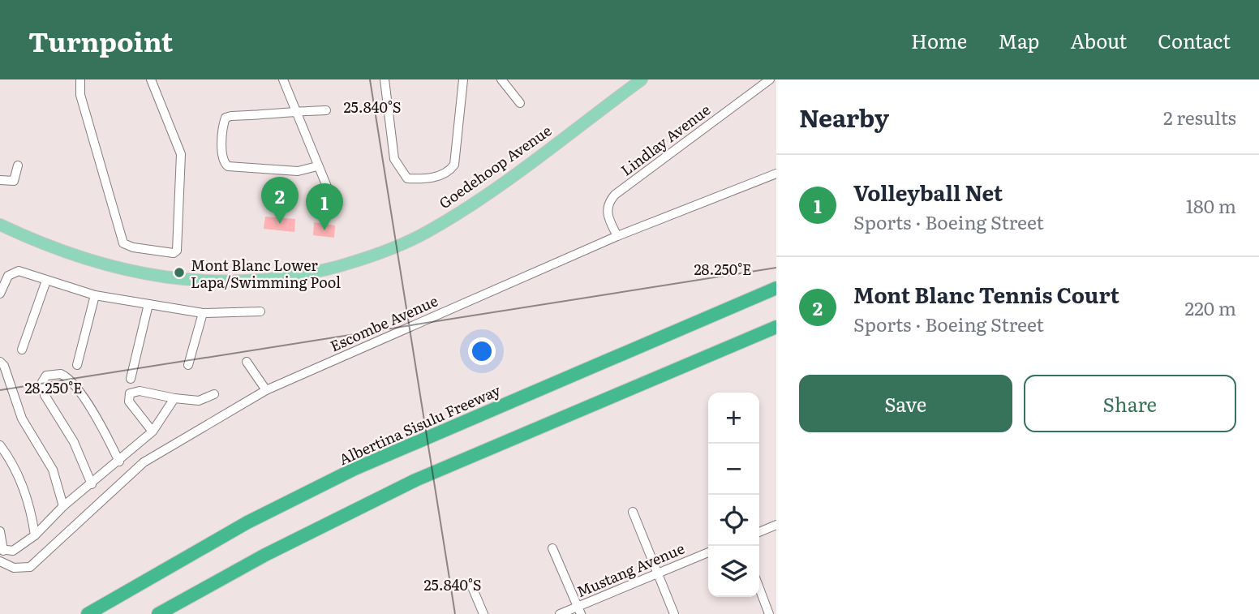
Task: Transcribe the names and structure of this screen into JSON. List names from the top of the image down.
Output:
{
  "streets": {
    "highway": ["Albertina Sisulu Freeway"],
    "main road": ["Goedehoop Avenue"],
    "street": ["Lindlay Avenue", "Escombe Avenue", "Mustang Avenue"]
  },
  "crossings": [
    ["Lindlay Avenue", "Escombe Avenue"]
  ],
  "places": ["Mont Blanc Lower Lapa/Swimming Pool"],
  "page": {
    "header": "Turnpoint",
    "nav": [
      "Home",
      "Map",
      "About",
      "Contact"
    ],
    "heading": ["Nearby", "2 results"],
    "list": [
      {
        "mark": "1",
        "name": "Volleyball Net",
        "note": "Sports · Boeing Street",
        "value": "180 m"
      },
      {
        "mark": "2",
        "name": "Mont Blanc Tennis Court",
        "note": "Sports · Boeing Street",
        "value": "220 m"
      }
    ],
    "pins": ["2", "1"],
    "buttons": ["Save", "Share"],
    "map_buttons": ["+", "−"]
  },
  "coordinates": ["25.840°S", "28.250°E"]
}
